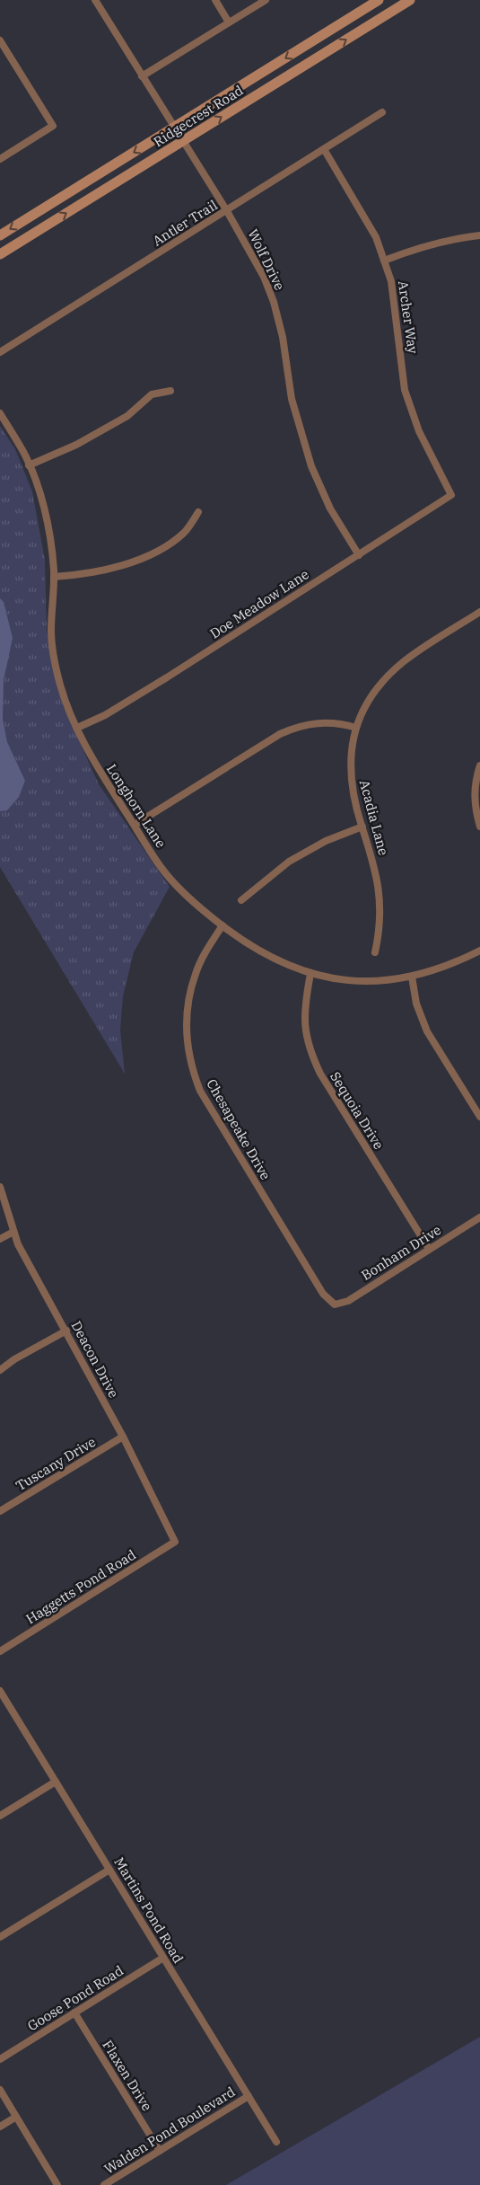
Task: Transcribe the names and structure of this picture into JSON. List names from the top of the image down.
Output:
{
  "streets": {
    "main road": ["Ridgecrest Road"],
    "street": [
      "Antler Trail",
      "Wolf Drive",
      "Archer Way",
      "Doe Meadow Lane",
      "Longhorn Lane",
      "Acadia Lane",
      "Sequoia Drive",
      "Chesapeake Drive",
      "Bonham Drive",
      "Deacon Drive",
      "Tuscany Drive",
      "Haggetts Pond Road",
      "Martins Pond Road",
      "Goose Pond Road",
      "Flaxen Drive",
      "Walden Pond Boulevard"
    ]
  },
  "crossings": [
    ["Ridgecrest Road", "Wolf Drive"],
    ["Antler Trail", "Wolf Drive"],
    ["Antler Trail", "Archer Way"],
    ["Wolf Drive", "Doe Meadow Lane"],
    ["Archer Way", "Doe Meadow Lane"],
    ["Doe Meadow Lane", "Longhorn Lane"],
    ["Longhorn Lane", "Sequoia Drive"],
    ["Longhorn Lane", "Chesapeake Drive"],
    ["Sequoia Drive", "Bonham Drive"],
    ["Chesapeake Drive", "Bonham Drive"],
    ["Deacon Drive", "Tuscany Drive"],
    ["Deacon Drive", "Haggetts Pond Road"],
    ["Martins Pond Road", "Goose Pond Road"],
    ["Martins Pond Road", "Walden Pond Boulevard"],
    ["Goose Pond Road", "Flaxen Drive"],
    ["Flaxen Drive", "Walden Pond Boulevard"]
  ]
}
